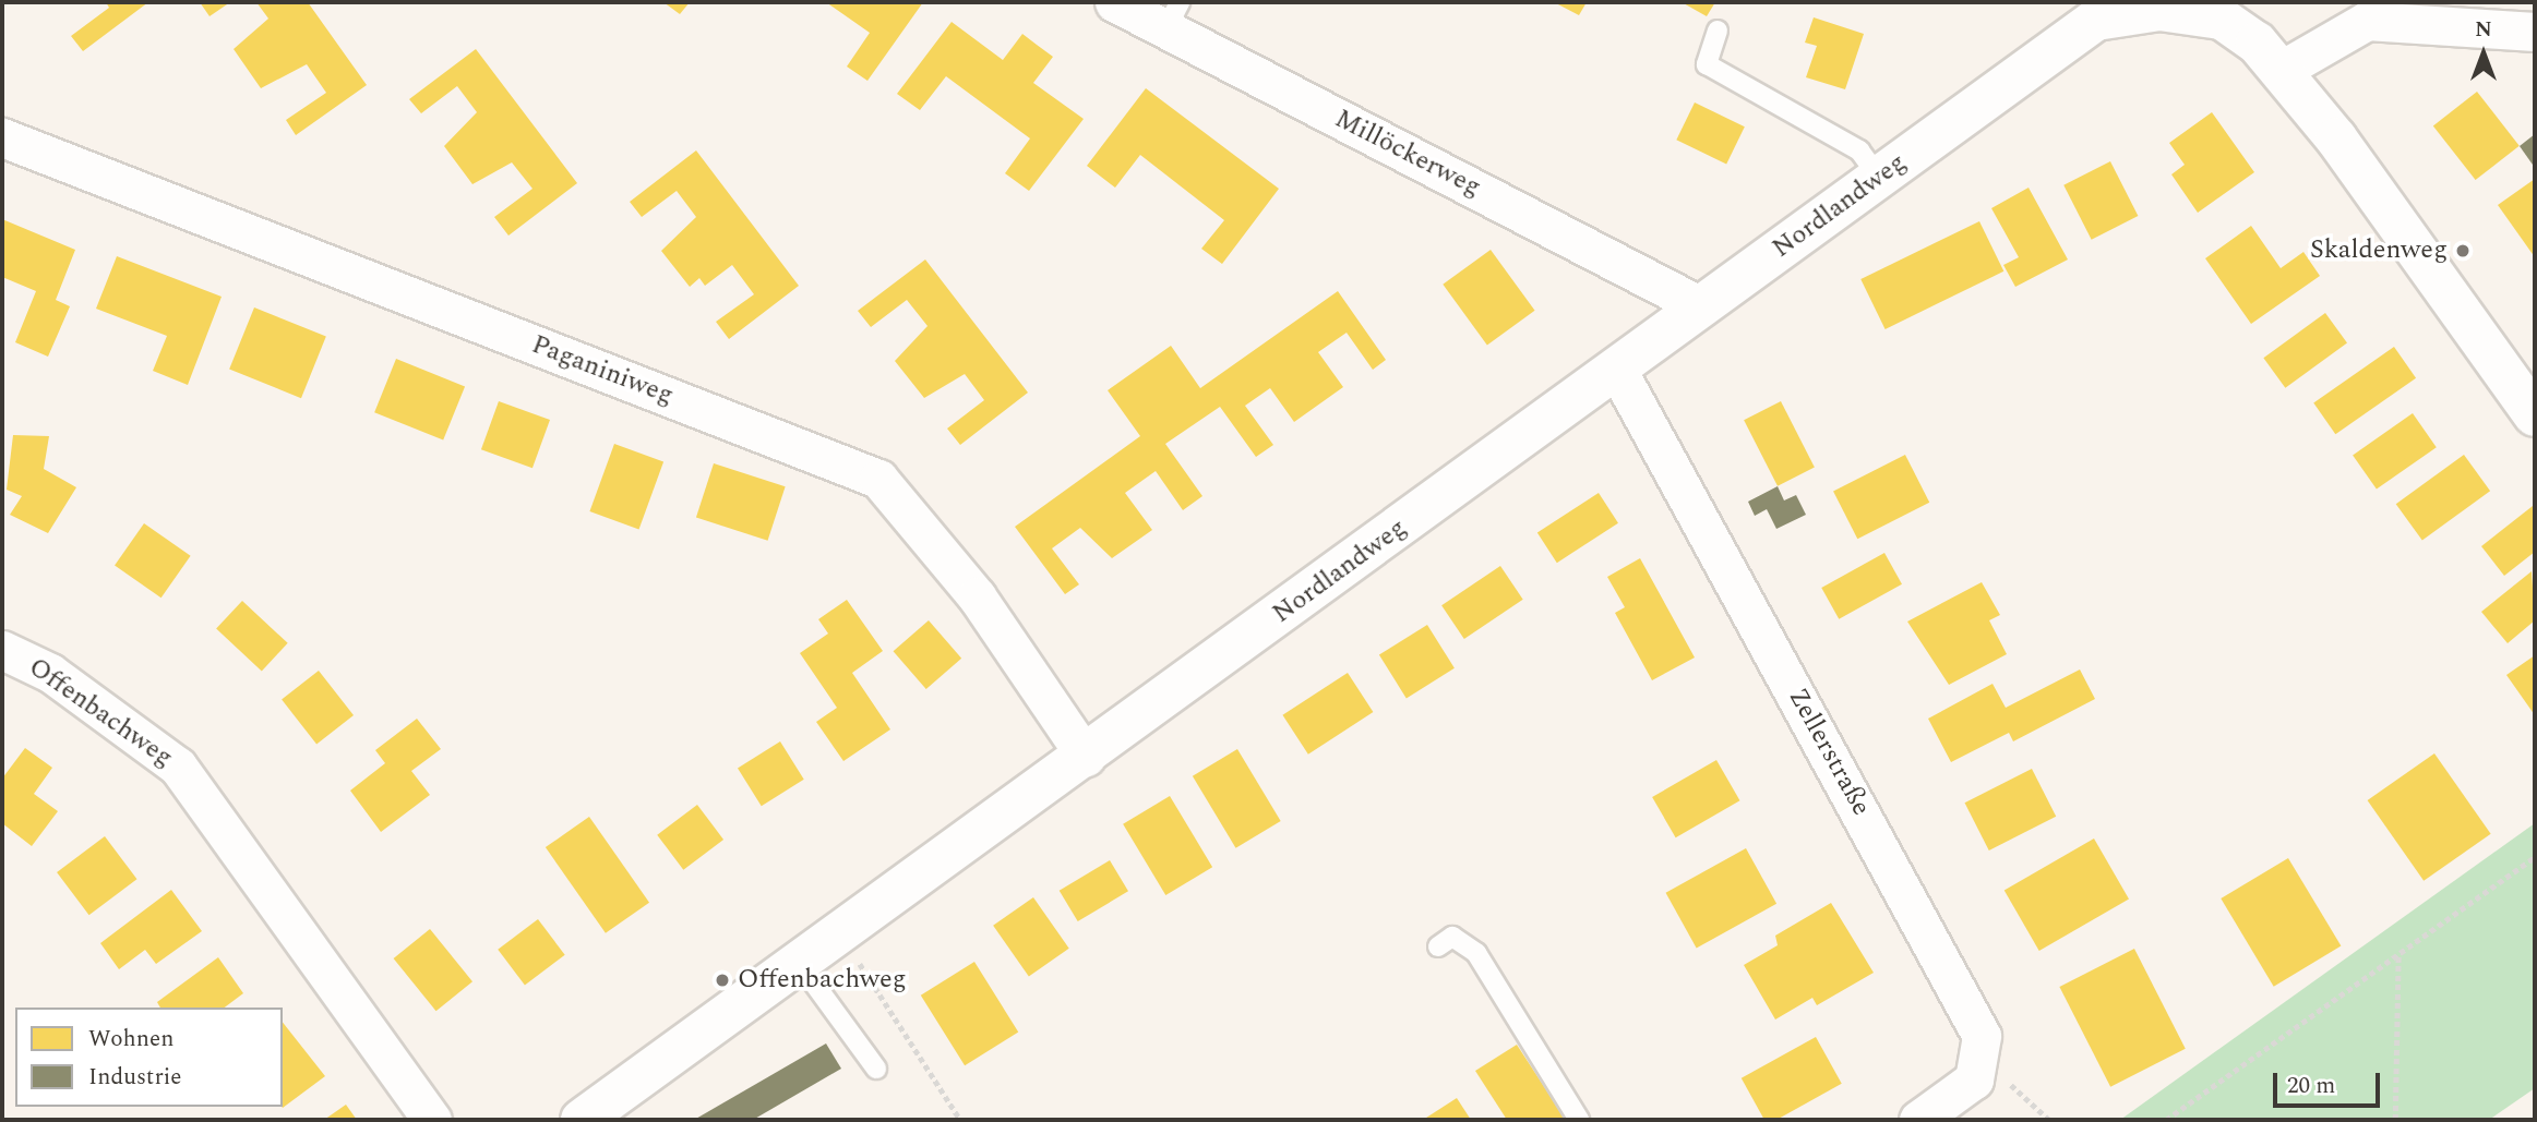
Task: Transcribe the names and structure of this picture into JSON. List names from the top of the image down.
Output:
{
  "streets": {
    "street": [
      "Millöckerweg",
      "Nordlandweg",
      "Paganiniweg",
      "Offenbachweg",
      "Zellerstraße"
    ]
  },
  "crossings": [
    ["Millöckerweg", "Nordlandweg"],
    ["Nordlandweg", "Paganiniweg"],
    ["Nordlandweg", "Zellerstraße"]
  ],
  "places": ["Skaldenweg", "Offenbachweg"],
  "legend": ["Wohnen", "Industrie"],
  "scale_bar": "20 m",
  "north": "top"
}
